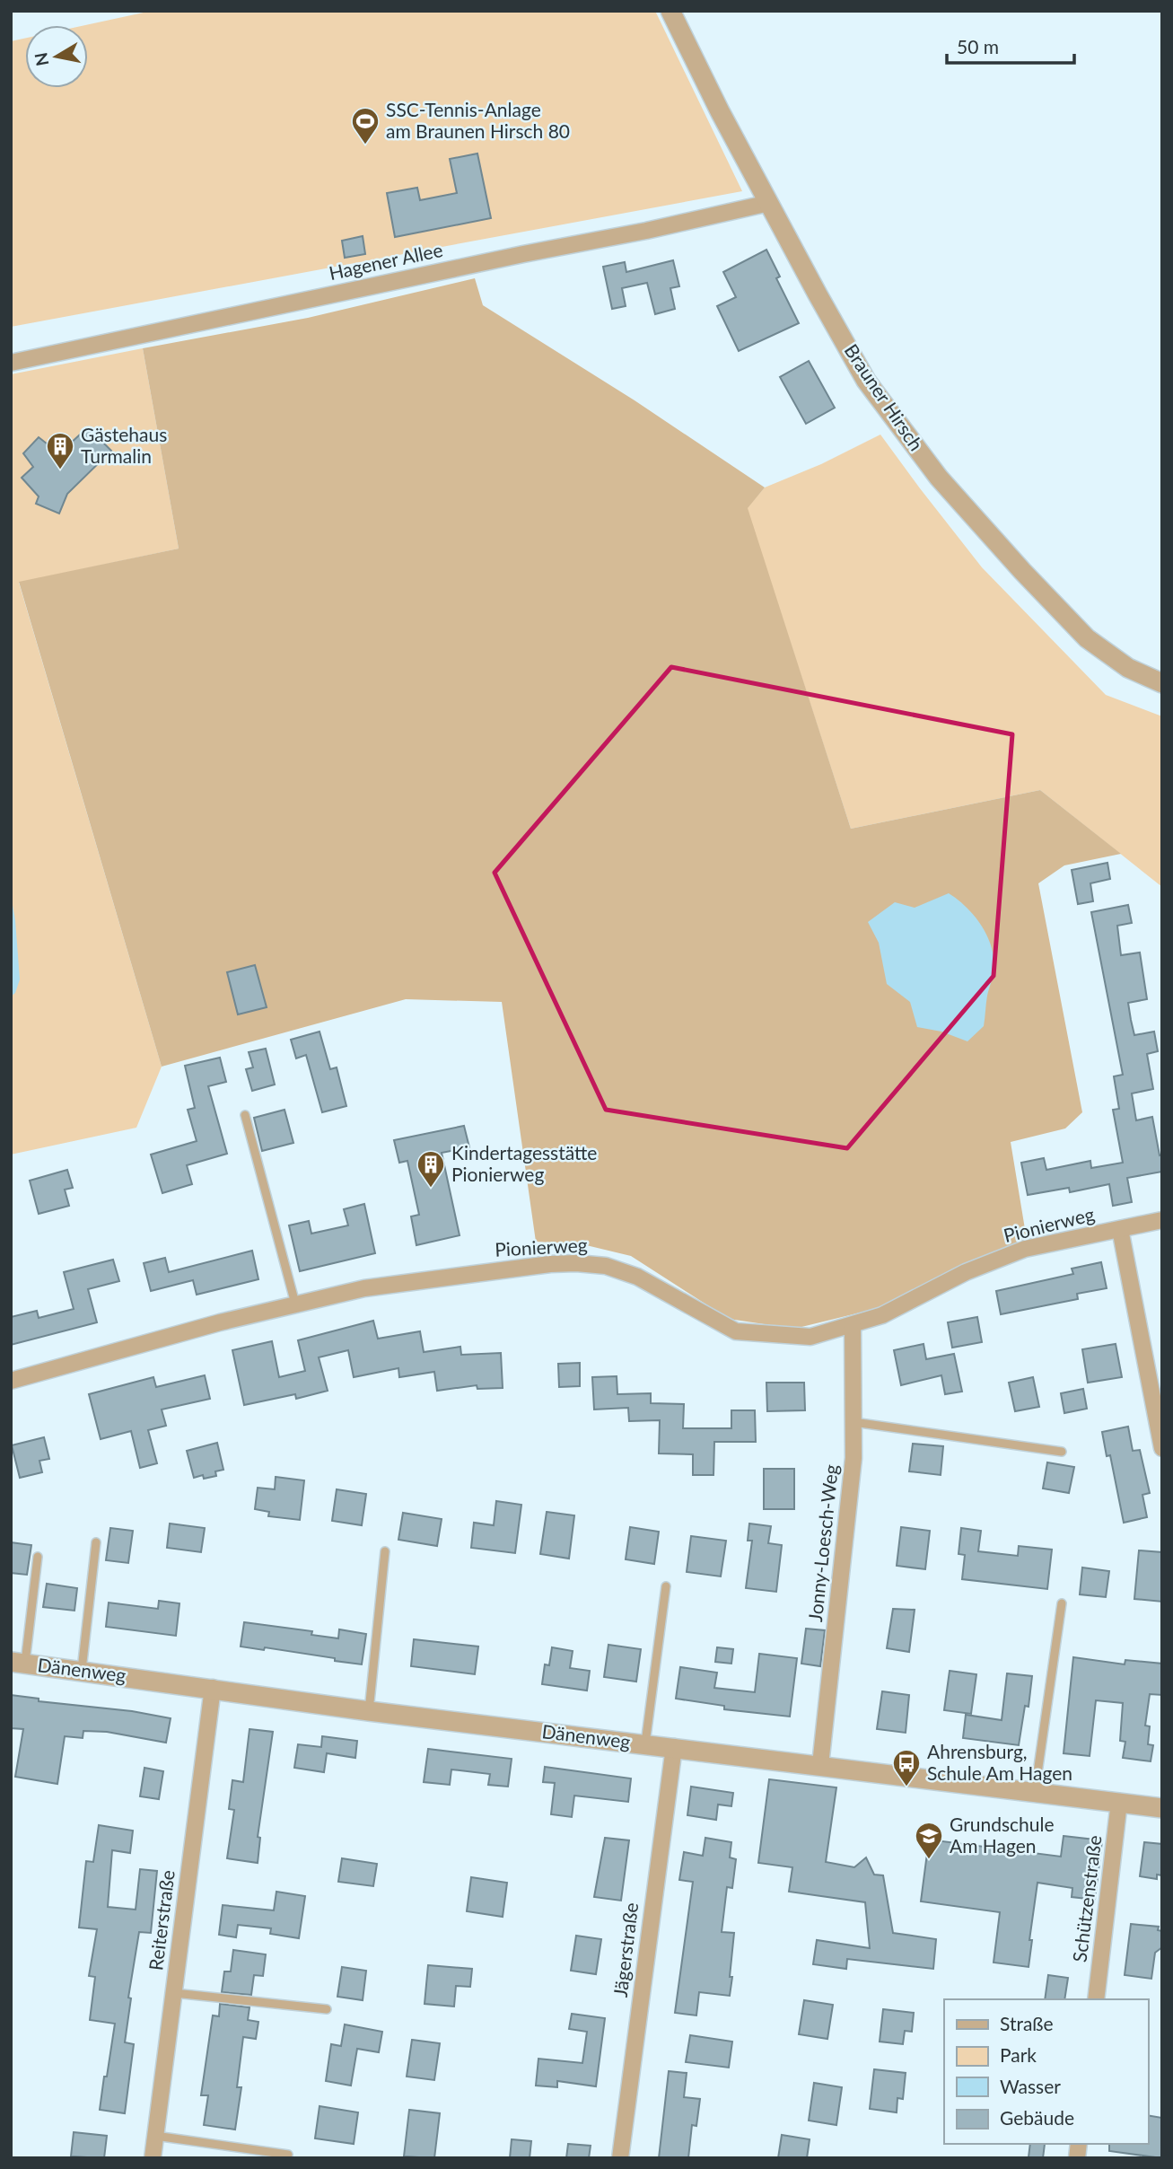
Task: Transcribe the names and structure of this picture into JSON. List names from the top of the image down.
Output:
{
  "streets": {
    "street": [
      "Hagener Allee",
      "Brauner Hirsch",
      "Pionierweg",
      "Jonny-Loesch-Weg",
      "Dänenweg",
      "Schützenstraße",
      "Reiterstraße",
      "Jägerstraße"
    ]
  },
  "crossings": [
    ["Hagener Allee", "Brauner Hirsch"],
    ["Pionierweg", "Jonny-Loesch-Weg"],
    ["Jonny-Loesch-Weg", "Dänenweg"],
    ["Dänenweg", "Schützenstraße"],
    ["Dänenweg", "Reiterstraße"],
    ["Dänenweg", "Jägerstraße"]
  ],
  "places": {
    "sports": ["SSC-Tennis-Anlage am Braunen Hirsch 80"],
    "building": ["Gästehaus Turmalin", "Kindertagesstätte Pionierweg"],
    "bus stop": ["Ahrensburg, Schule Am Hagen"],
    "school or university": ["Grundschule Am Hagen"]
  },
  "legend": [
    "Straße",
    "Park",
    "Wasser",
    "Gebäude"
  ],
  "scale_bar": "50 m",
  "north": "left"
}
